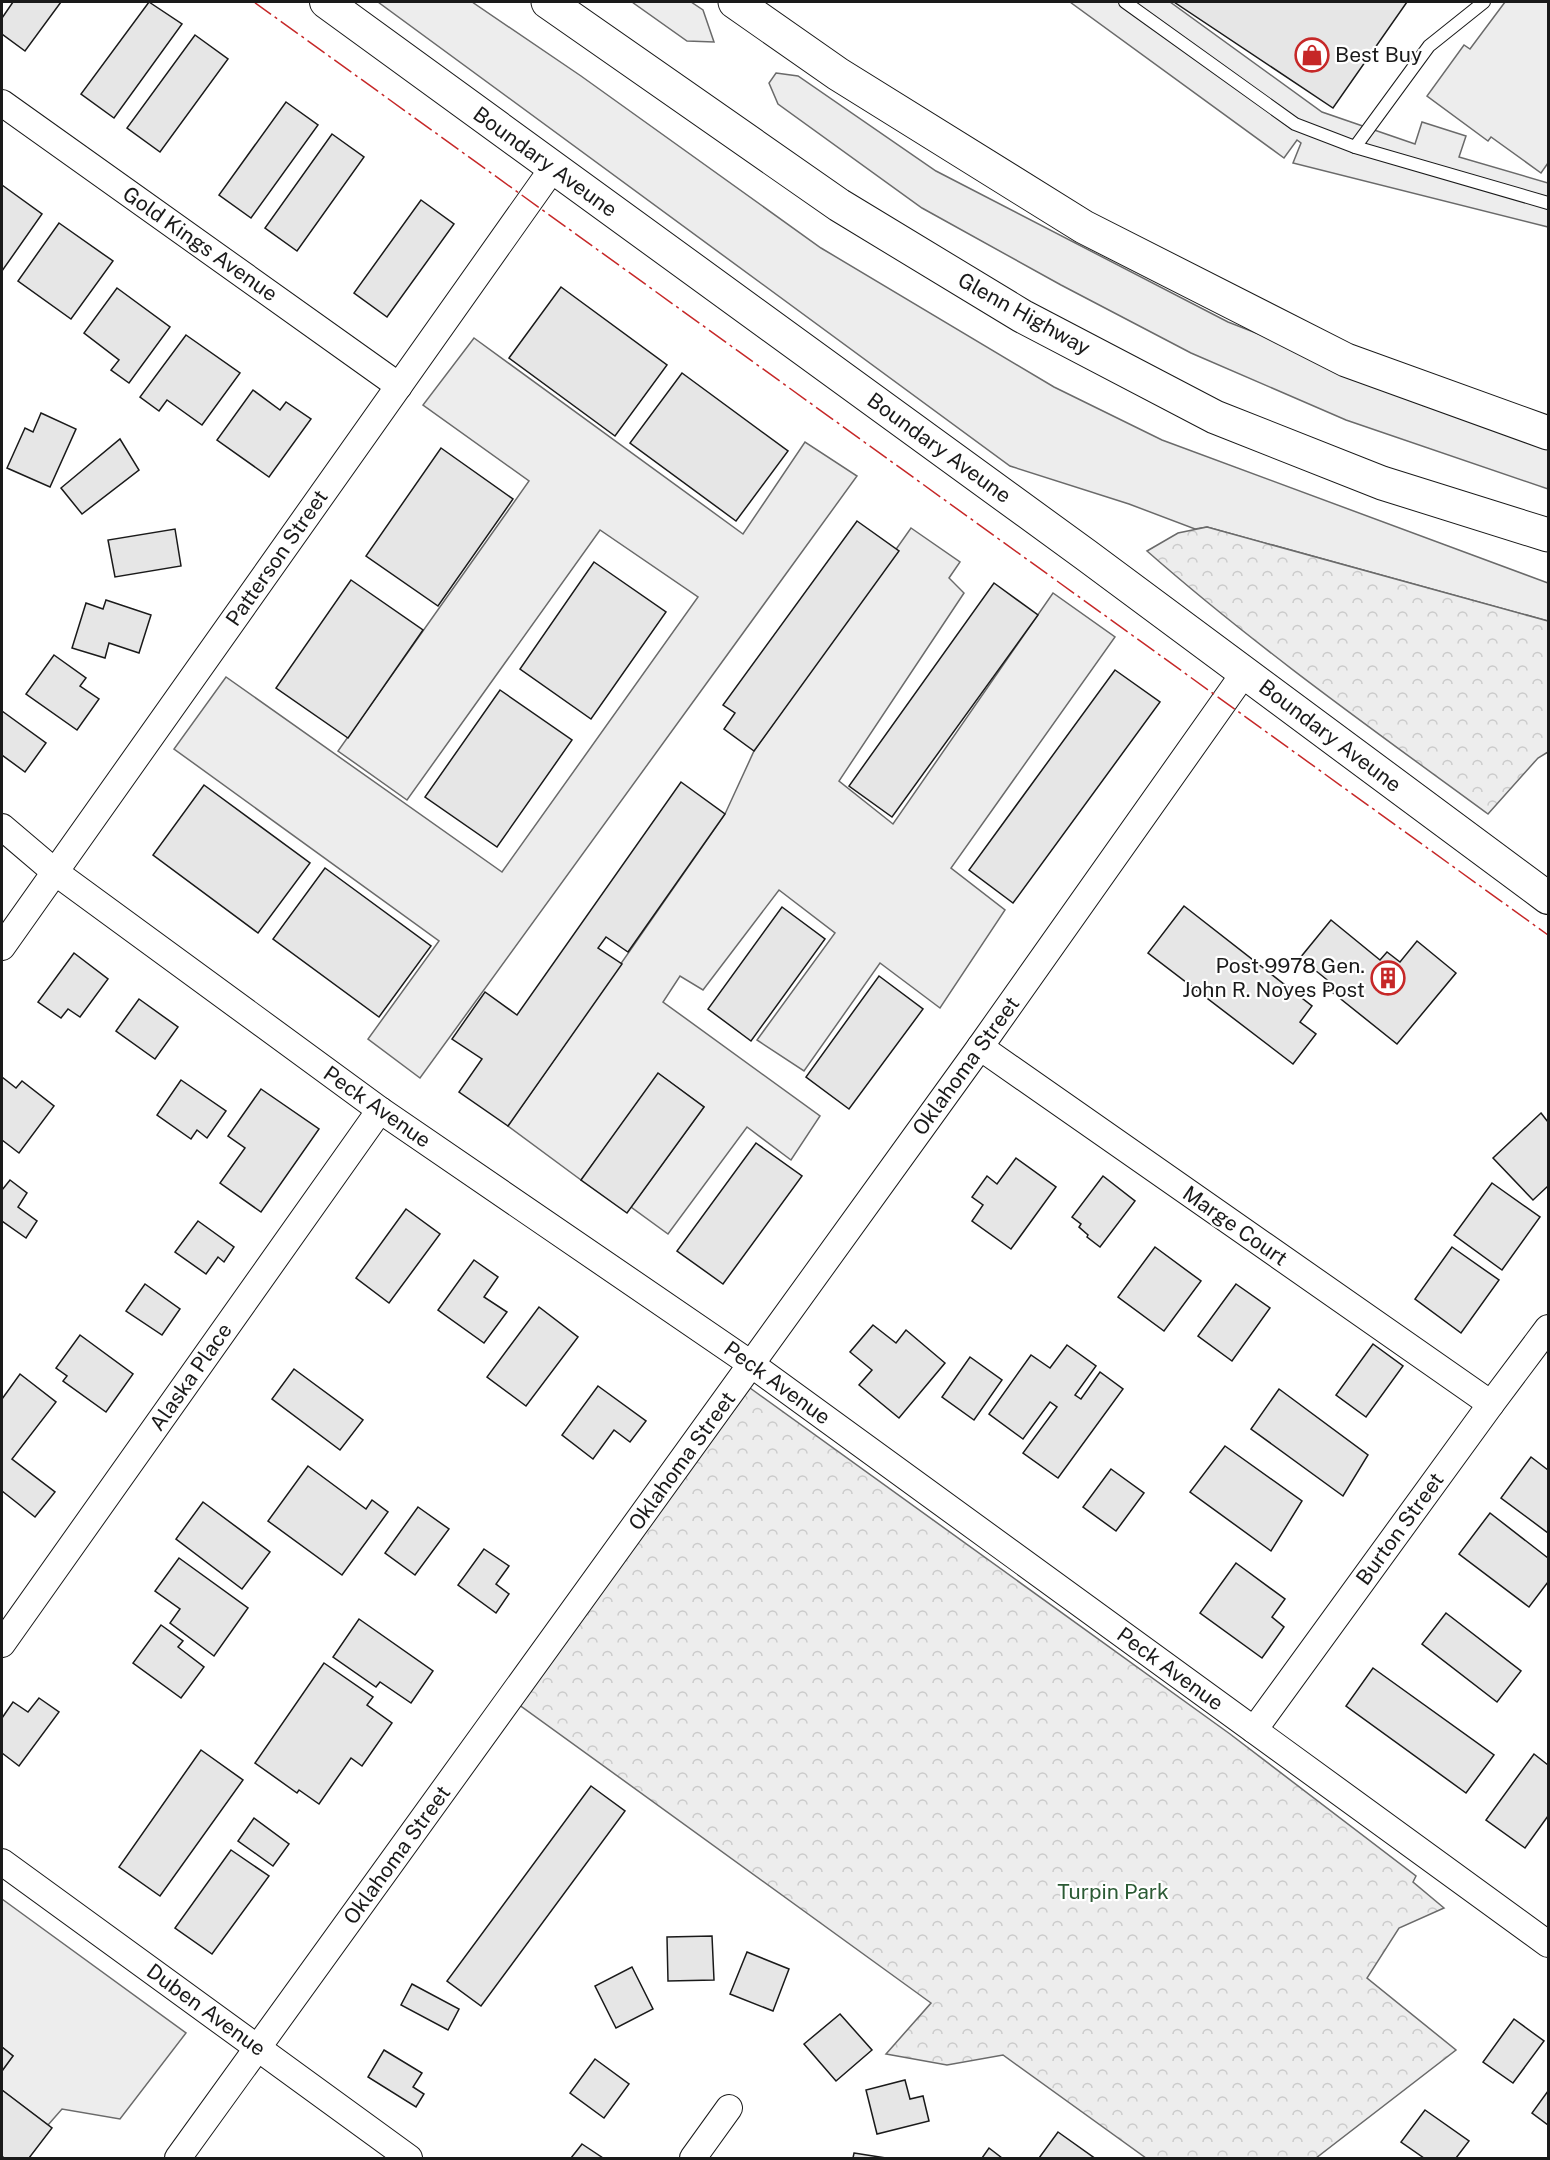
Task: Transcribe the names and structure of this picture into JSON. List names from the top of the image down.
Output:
{
  "streets": {
    "highway": ["Glenn Highway"],
    "street": [
      "Boundary Aveune",
      "Gold Kings Avenue",
      "Patterson Street",
      "Oklahoma Street",
      "Peck Avenue",
      "Marge Court",
      "Alaska Place",
      "Burton Street",
      "Duben Avenue"
    ]
  },
  "crossings": [
    ["Boundary Aveune", "Patterson Street"],
    ["Boundary Aveune", "Oklahoma Street"],
    ["Gold Kings Avenue", "Patterson Street"],
    ["Patterson Street", "Peck Avenue"],
    ["Oklahoma Street", "Peck Avenue"],
    ["Oklahoma Street", "Marge Court"],
    ["Oklahoma Street", "Duben Avenue"],
    ["Peck Avenue", "Alaska Place"],
    ["Peck Avenue", "Burton Street"],
    ["Marge Court", "Burton Street"]
  ],
  "parks": ["Turpin Park"],
  "places": {
    "shop": ["Best Buy"],
    "building": ["Post 9978 Gen. John R. Noyes Post"]
  }
}
